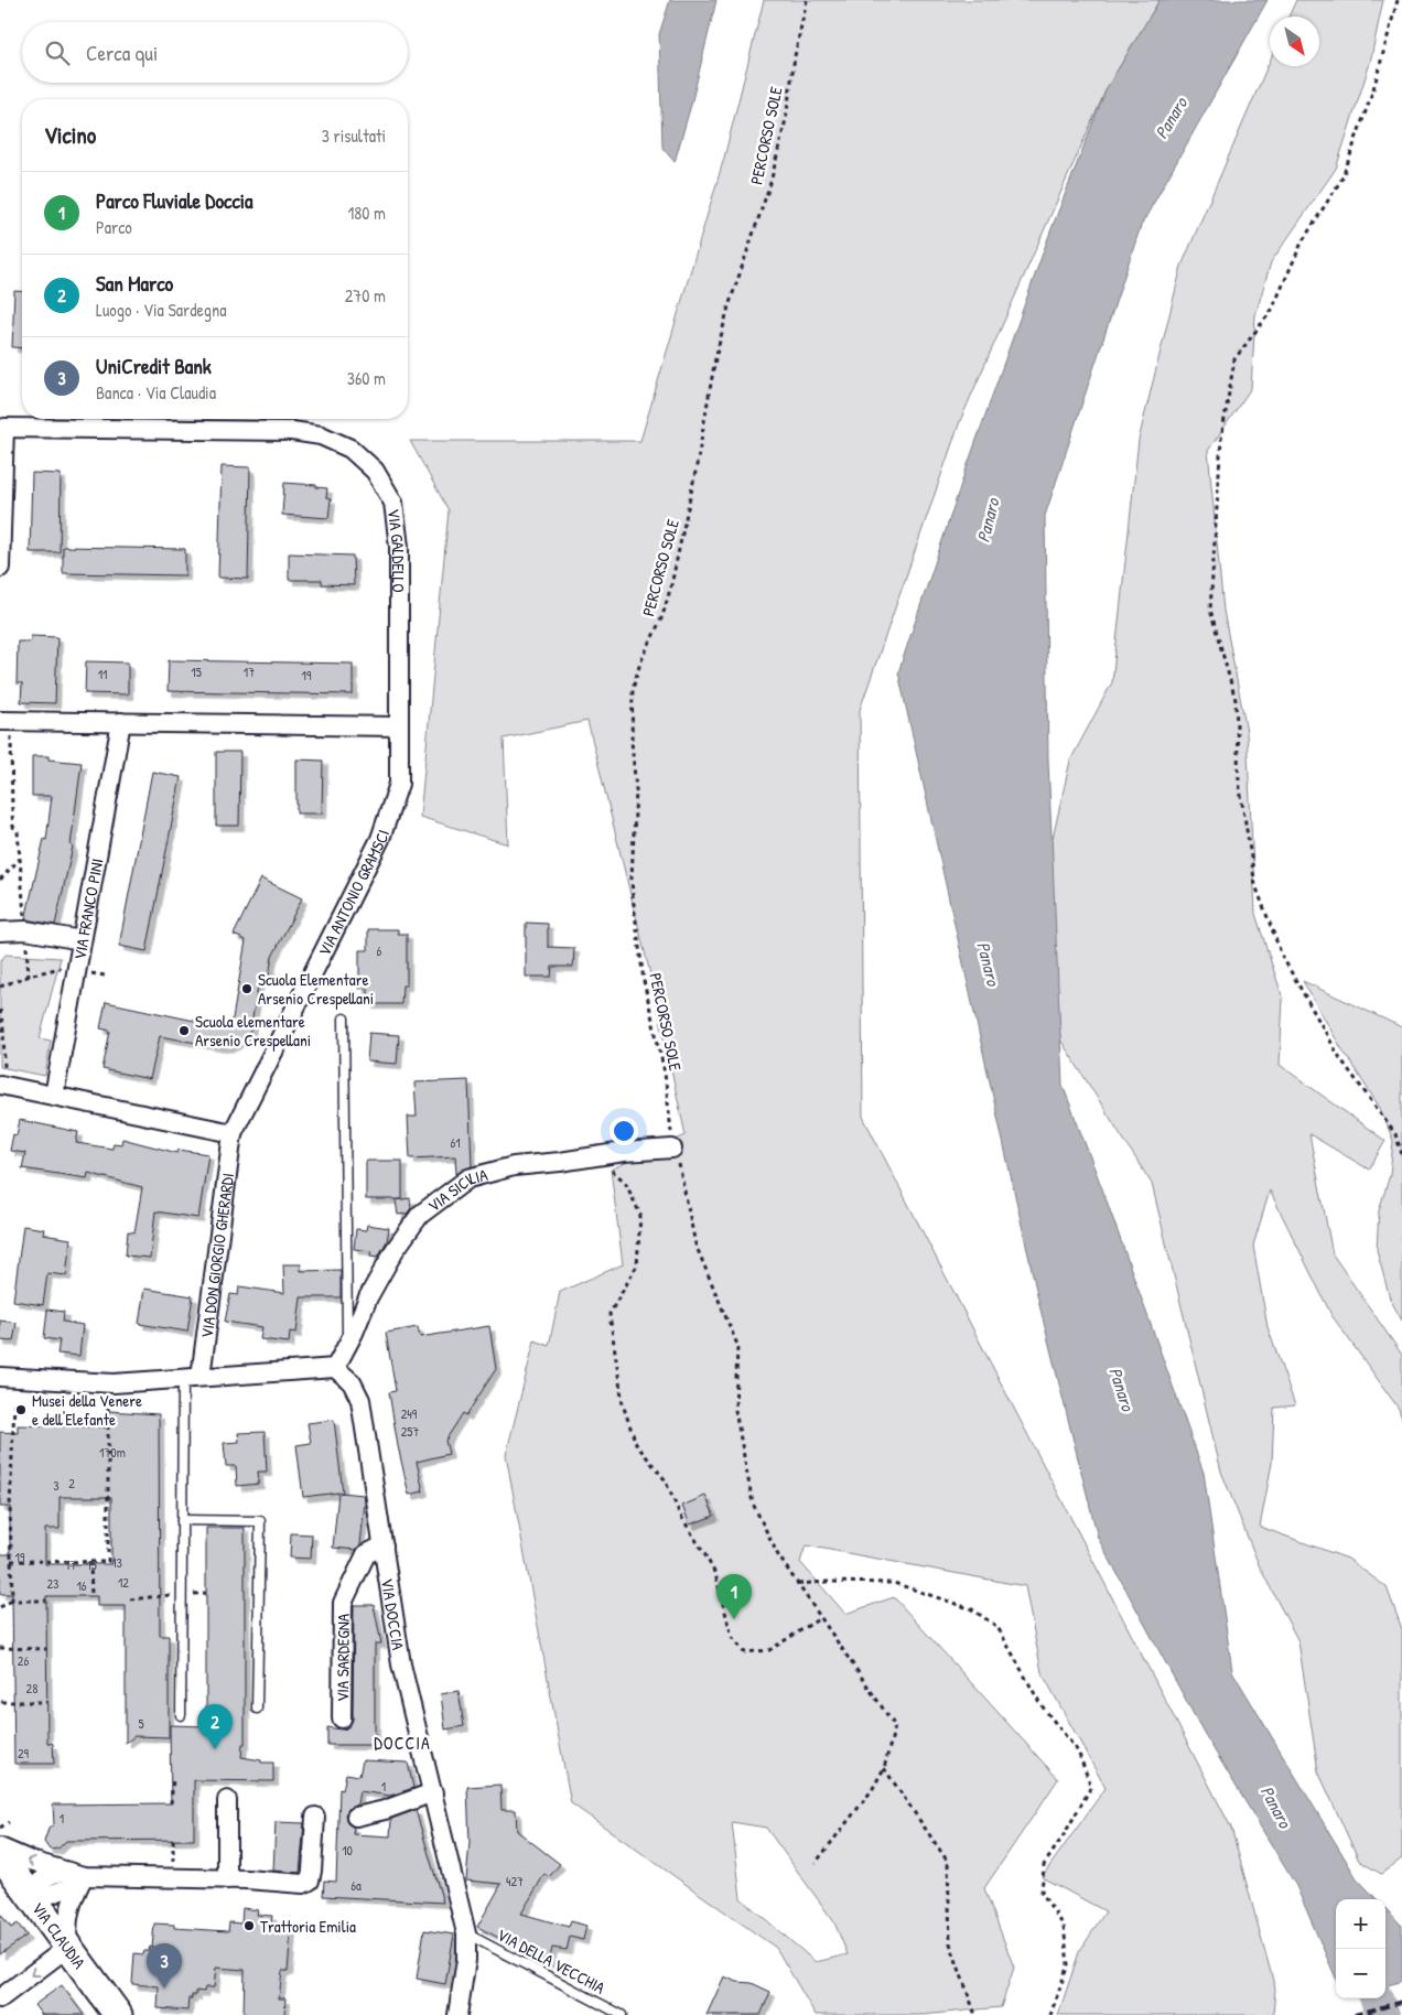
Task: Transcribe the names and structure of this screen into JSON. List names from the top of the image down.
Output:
{
  "streets": {
    "main road": ["VIA CLAUDIA"],
    "street": [
      "VIA GALDELLO",
      "VIA ANTONIO GRAMSCI",
      "VIA FRANCO PINI",
      "VIA SICILIA",
      "VIA DON GIORGIO GHERARDI",
      "VIA DOCCIA",
      "VIA SARDEGNA"
    ],
    "lane": ["VIA DELLA VECCHIA"],
    "path": ["PERCORSO SOLE"]
  },
  "crossings": [
    ["PERCORSO SOLE", "VIA SICILIA"],
    ["VIA GALDELLO", "VIA ANTONIO GRAMSCI"],
    ["VIA ANTONIO GRAMSCI", "VIA DON GIORGIO GHERARDI"],
    ["VIA SICILIA", "VIA DOCCIA"],
    ["VIA DOCCIA", "VIA SARDEGNA"],
    ["VIA DOCCIA", "VIA DELLA VECCHIA"]
  ],
  "districts": ["DOCCIA"],
  "water": ["Panaro"],
  "places": [
    "Scuola Elementare Arsenio Crespellani",
    "Scuola elementare Arsenio Crespellani",
    "Musei della Venere e dell'Elefante",
    "Trattoria Emilia"
  ],
  "house_numbers": [
    "15",
    "17",
    "11",
    "19",
    "6",
    "61",
    "249",
    "257",
    "170m",
    "2",
    "3",
    "19",
    "13",
    "17",
    "15",
    "12",
    "23",
    "16",
    "26",
    "28",
    "5",
    "29",
    "1",
    "1",
    "10",
    "427",
    "6a"
  ],
  "north": "bottom right",
  "page": {
    "search": "Cerca qui",
    "heading": ["Vicino", "3 risultati"],
    "list": [
      {
        "mark": "1",
        "name": "Parco Fluviale Doccia",
        "note": "Parco",
        "value": "180 m"
      },
      {
        "mark": "2",
        "name": "San Marco",
        "note": "Luogo · Via Sardegna",
        "value": "270 m"
      },
      {
        "mark": "3",
        "name": "UniCredit Bank",
        "note": "Banca · Via Claudia",
        "value": "360 m"
      }
    ],
    "pins": ["1", "2", "3"],
    "map_buttons": ["+", "−"]
  }
}
